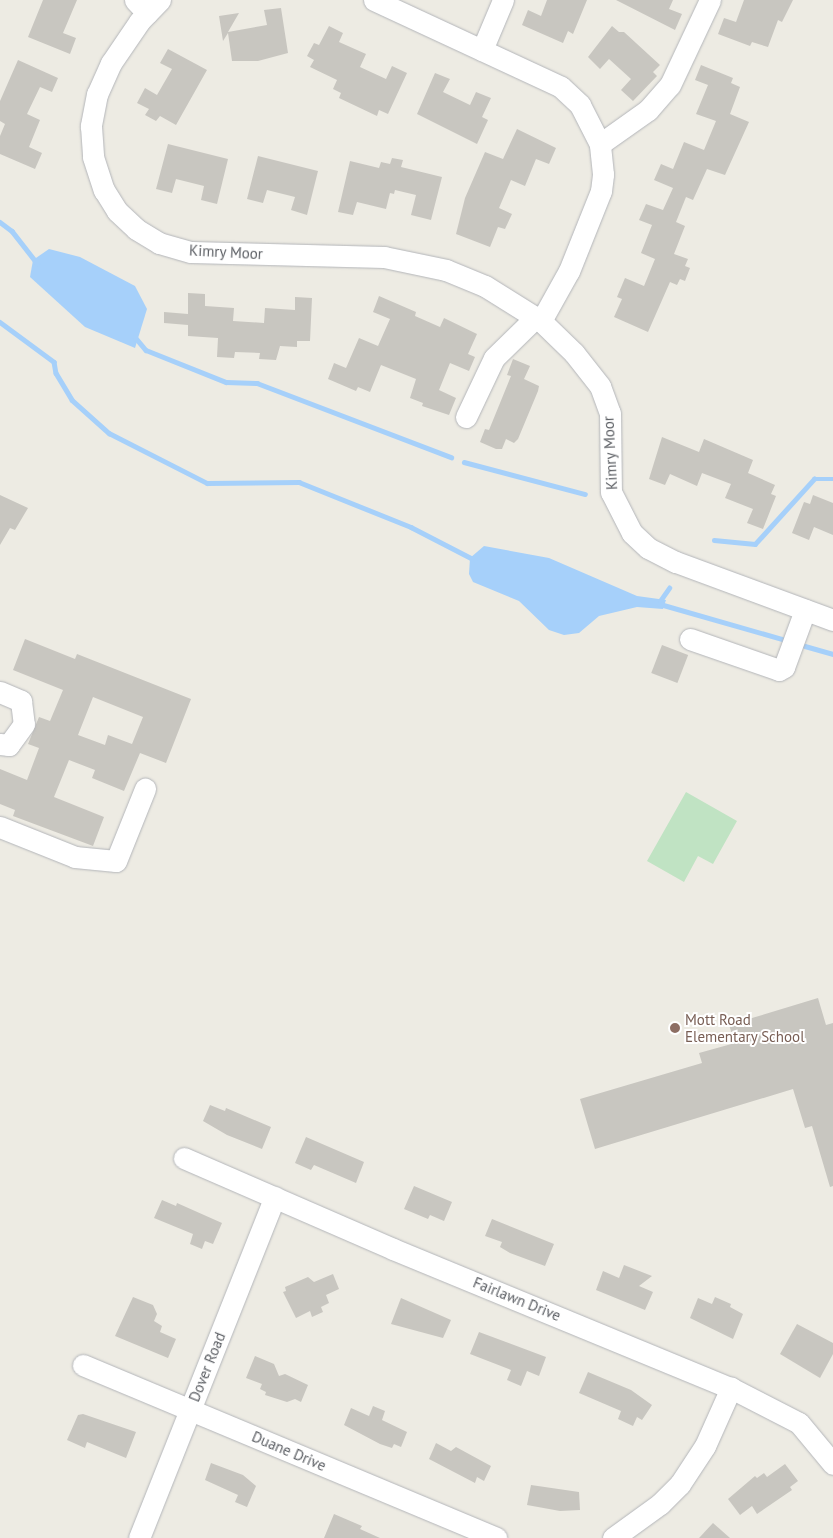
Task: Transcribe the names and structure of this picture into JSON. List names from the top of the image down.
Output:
{
  "streets": {
    "street": [
      "Kimry Moor",
      "Fairlawn Drive",
      "Dover Road",
      "Duane Drive"
    ]
  },
  "crossings": [
    ["Fairlawn Drive", "Dover Road"],
    ["Dover Road", "Duane Drive"]
  ],
  "places": ["Mott Road Elementary School"]
}
